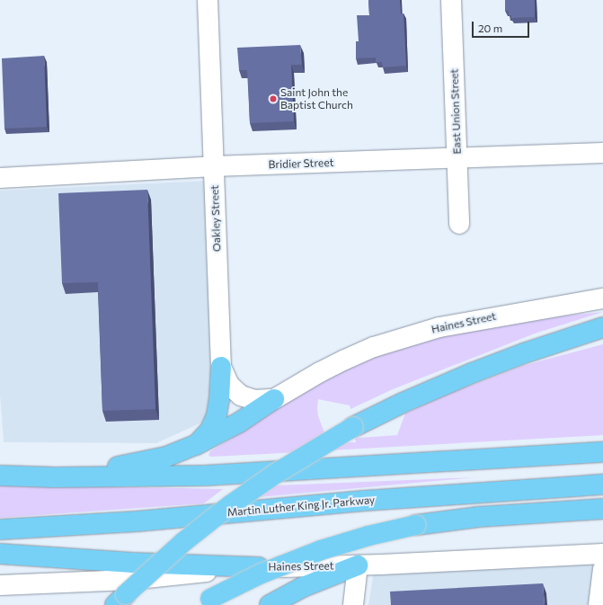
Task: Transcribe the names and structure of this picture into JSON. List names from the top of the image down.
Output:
{
  "streets": {
    "highway": ["Martin Luther King Jr. Parkway"],
    "street": [
      "East Union Street",
      "Bridier Street",
      "Oakley Street",
      "Haines Street"
    ]
  },
  "crossings": [
    ["East Union Street", "Bridier Street"],
    ["Bridier Street", "Oakley Street"],
    ["Oakley Street", "Haines Street"]
  ],
  "places": ["Saint John the Baptist Church"],
  "scale_bar": "20 m"
}
